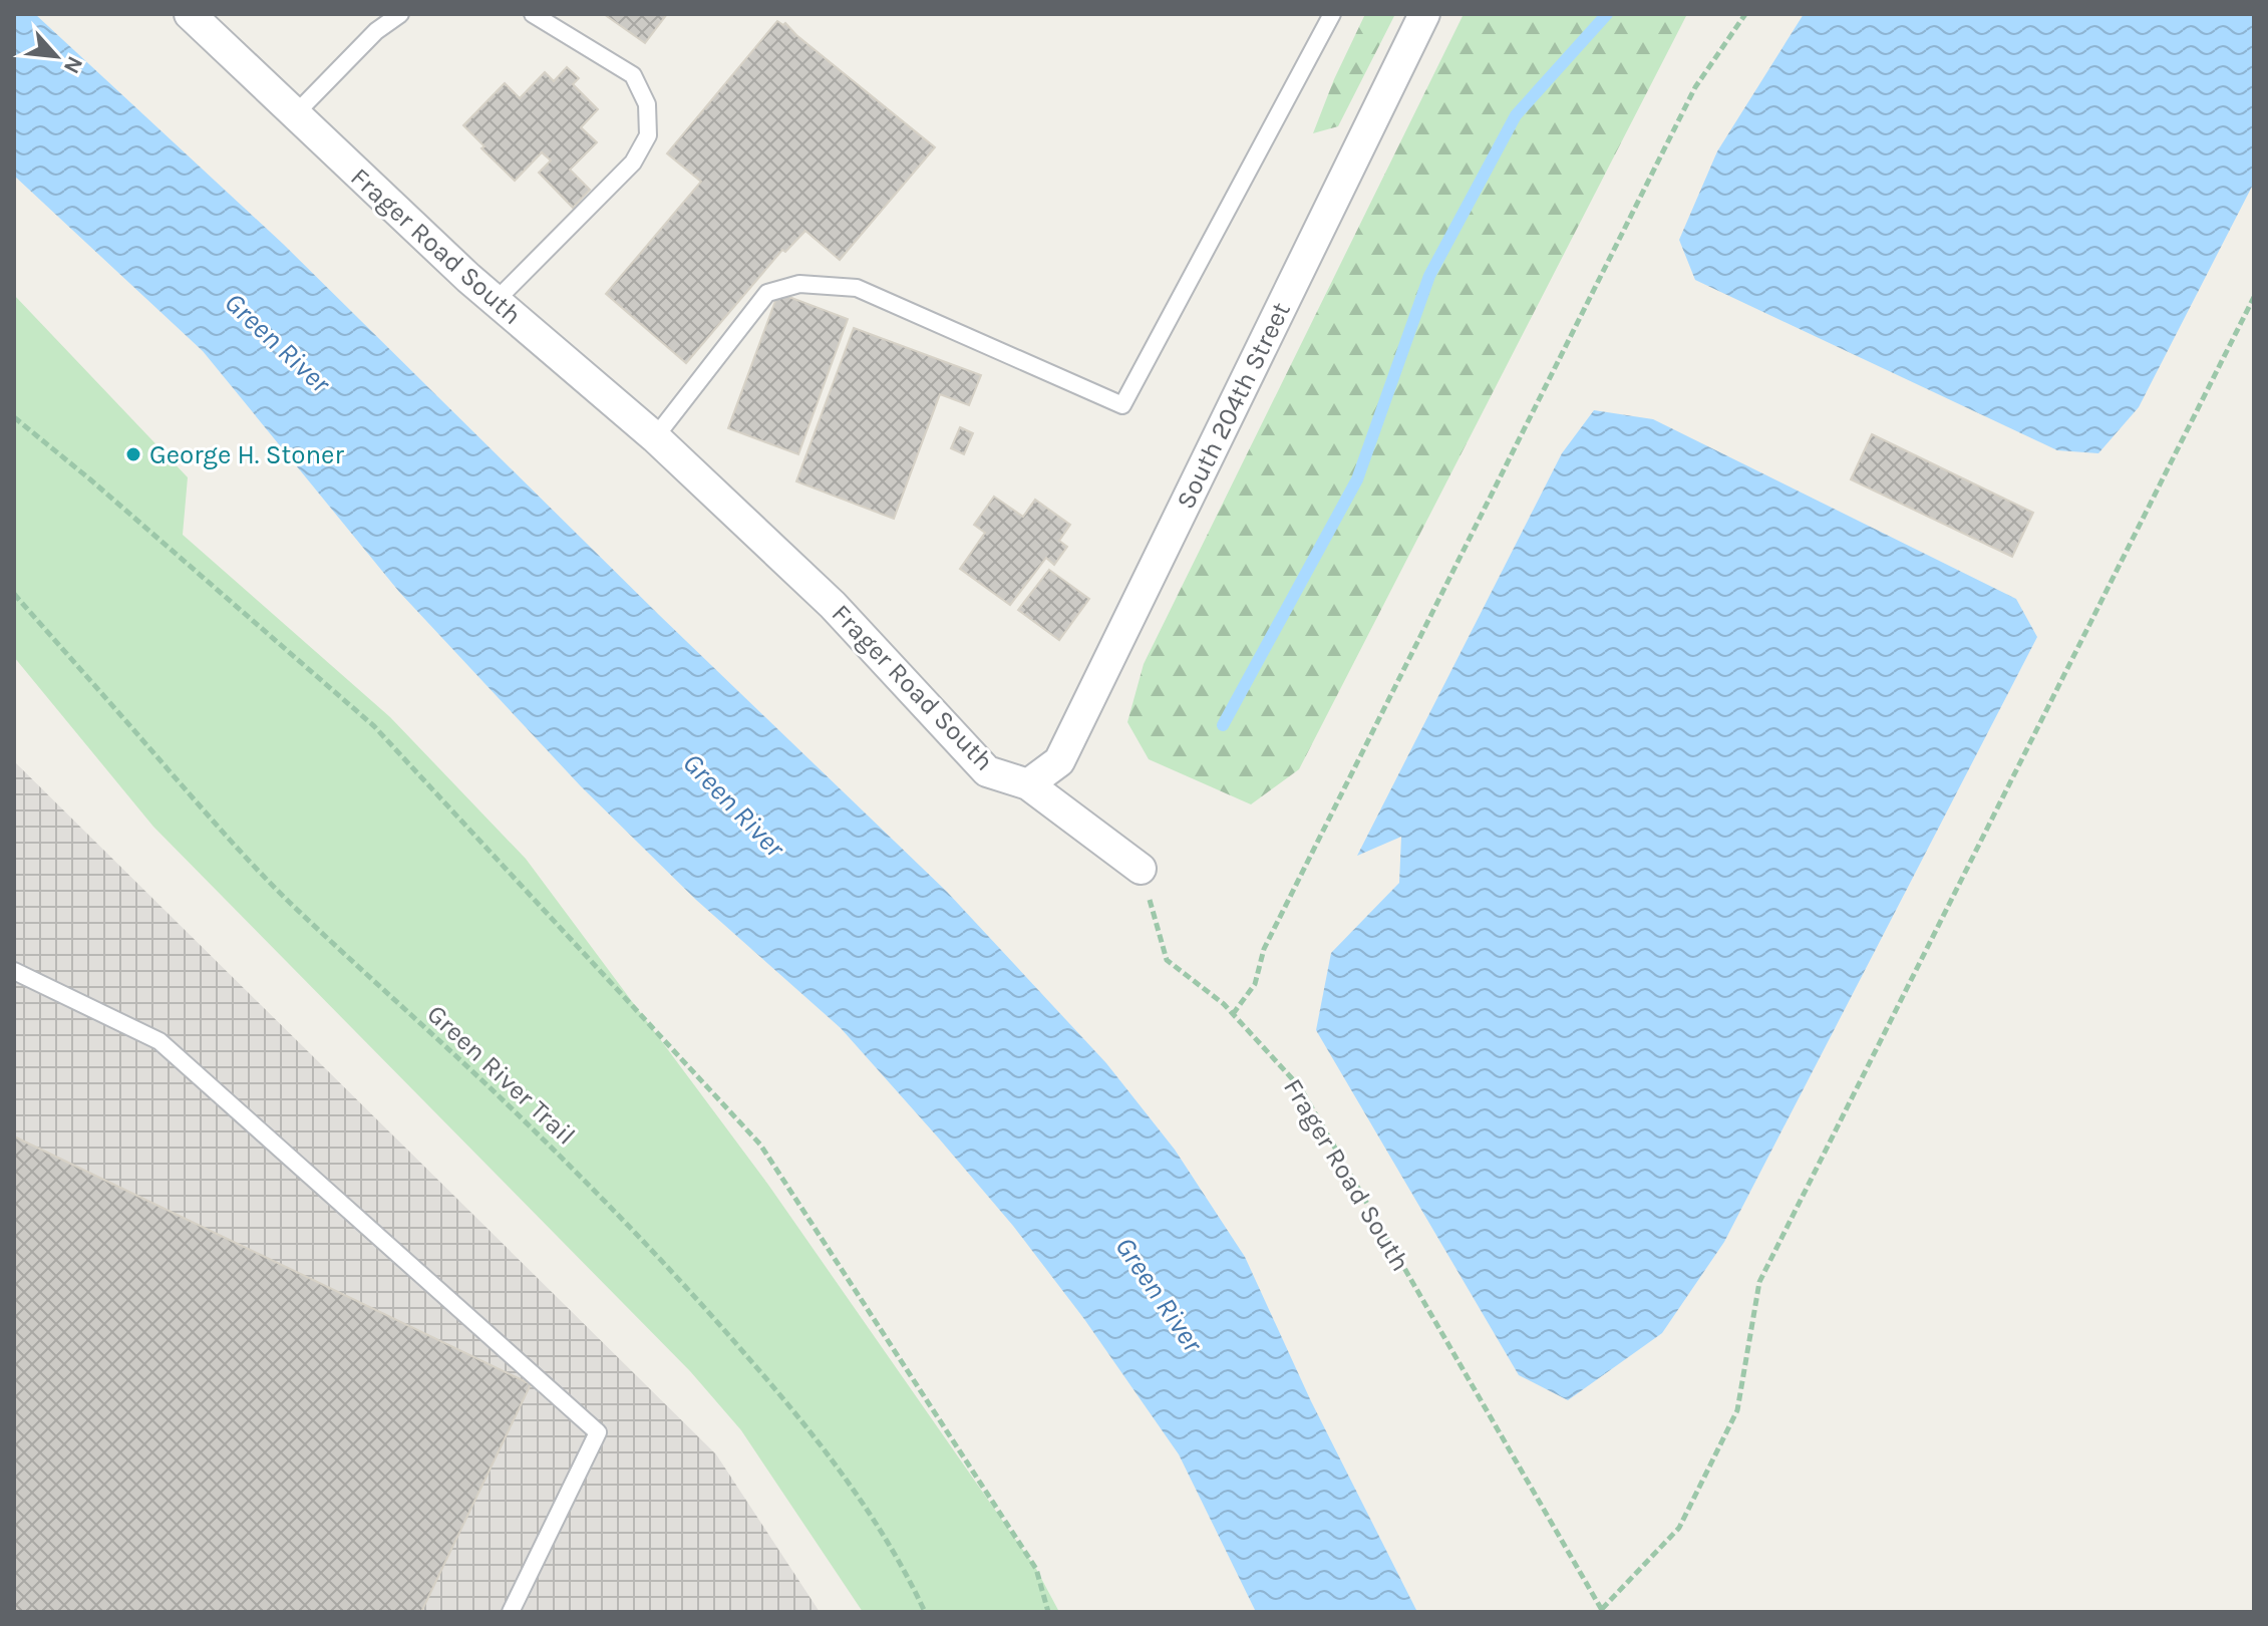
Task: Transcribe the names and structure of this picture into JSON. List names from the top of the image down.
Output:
{
  "streets": {
    "street": ["Frager Road South", "South 204th Street"],
    "path": ["Green River Trail"]
  },
  "crossings": [
    ["Frager Road South", "South 204th Street"]
  ],
  "water": ["Green River"],
  "places": ["George H. Stoner"],
  "north": "bottom right"
}
